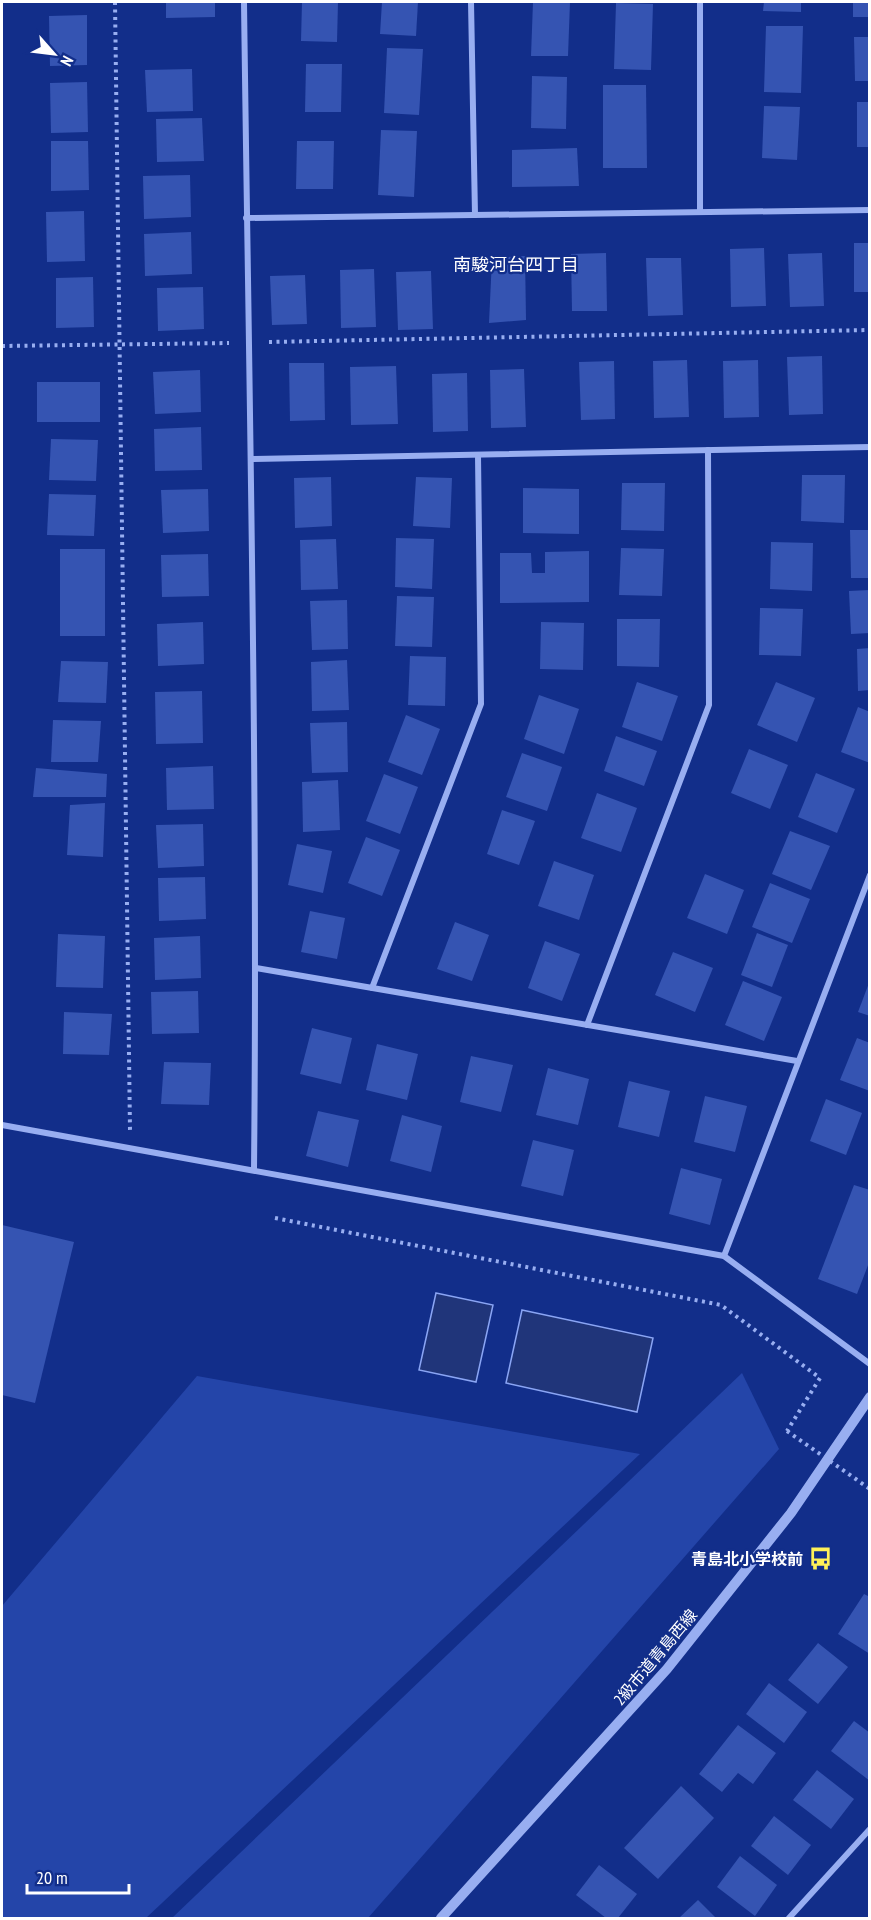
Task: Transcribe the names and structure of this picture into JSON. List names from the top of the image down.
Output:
{
  "streets": {
    "street": ["2級市道青島西線"]
  },
  "districts": ["南駿河台四丁目"],
  "places": {
    "bus stop": ["青島北小学校前"]
  },
  "scale_bar": "20 m",
  "north": "bottom right"
}
